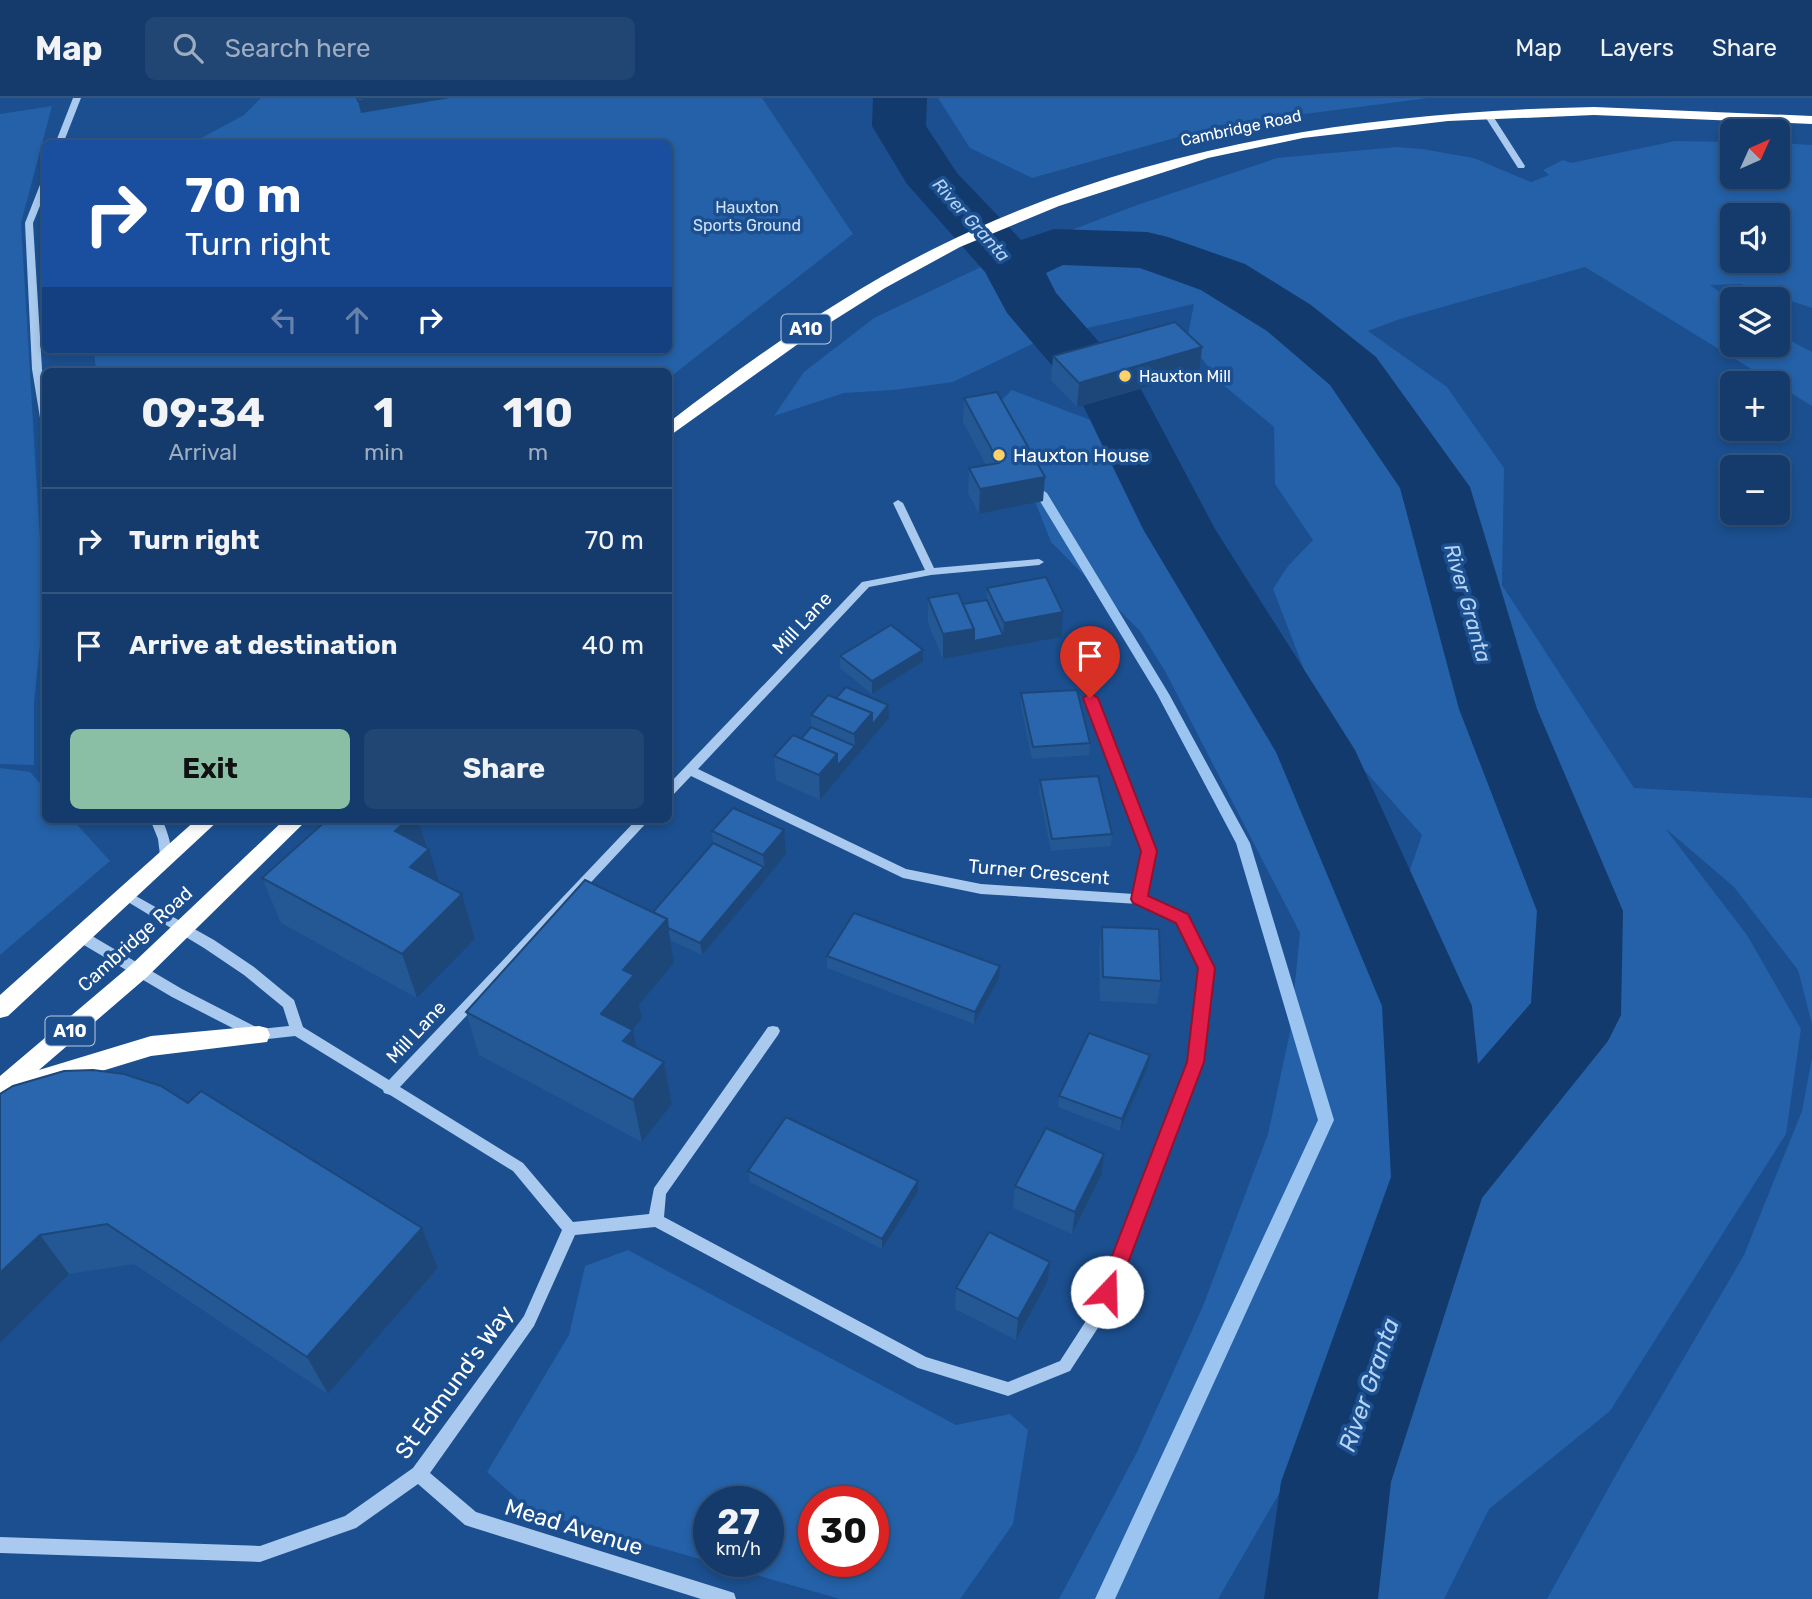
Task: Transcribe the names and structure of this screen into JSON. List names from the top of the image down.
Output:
{
  "streets": {
    "highway": ["Cambridge Road", "A10"],
    "street": [
      "Mill Lane",
      "Turner Crescent",
      "St Edmund's Way",
      "Mead Avenue"
    ]
  },
  "crossings": [
    ["Mill Lane", "Turner Crescent"],
    ["St Edmund's Way", "Mead Avenue"]
  ],
  "water": ["River Granta"],
  "parks": ["Hauxton Sports Ground"],
  "places": ["Hauxton Mill", "Hauxton House"],
  "north": "top right",
  "page": {
    "header": "Map",
    "search": "Search here",
    "nav": ["Map", "Layers", "Share"],
    "map_buttons": ["+", "−"],
    "turn": ["70 m", "Turn right"],
    "eta": [
      "09:34",
      "Arrival",
      "1",
      "min",
      "110",
      "m"
    ],
    "list": [
      {
        "name": "Turn right",
        "value": "70 m"
      },
      {
        "name": "Arrive at destination",
        "value": "40 m"
      }
    ],
    "buttons": ["Exit", "Share"],
    "speed": "27 km/h",
    "limit": "30"
  }
}
